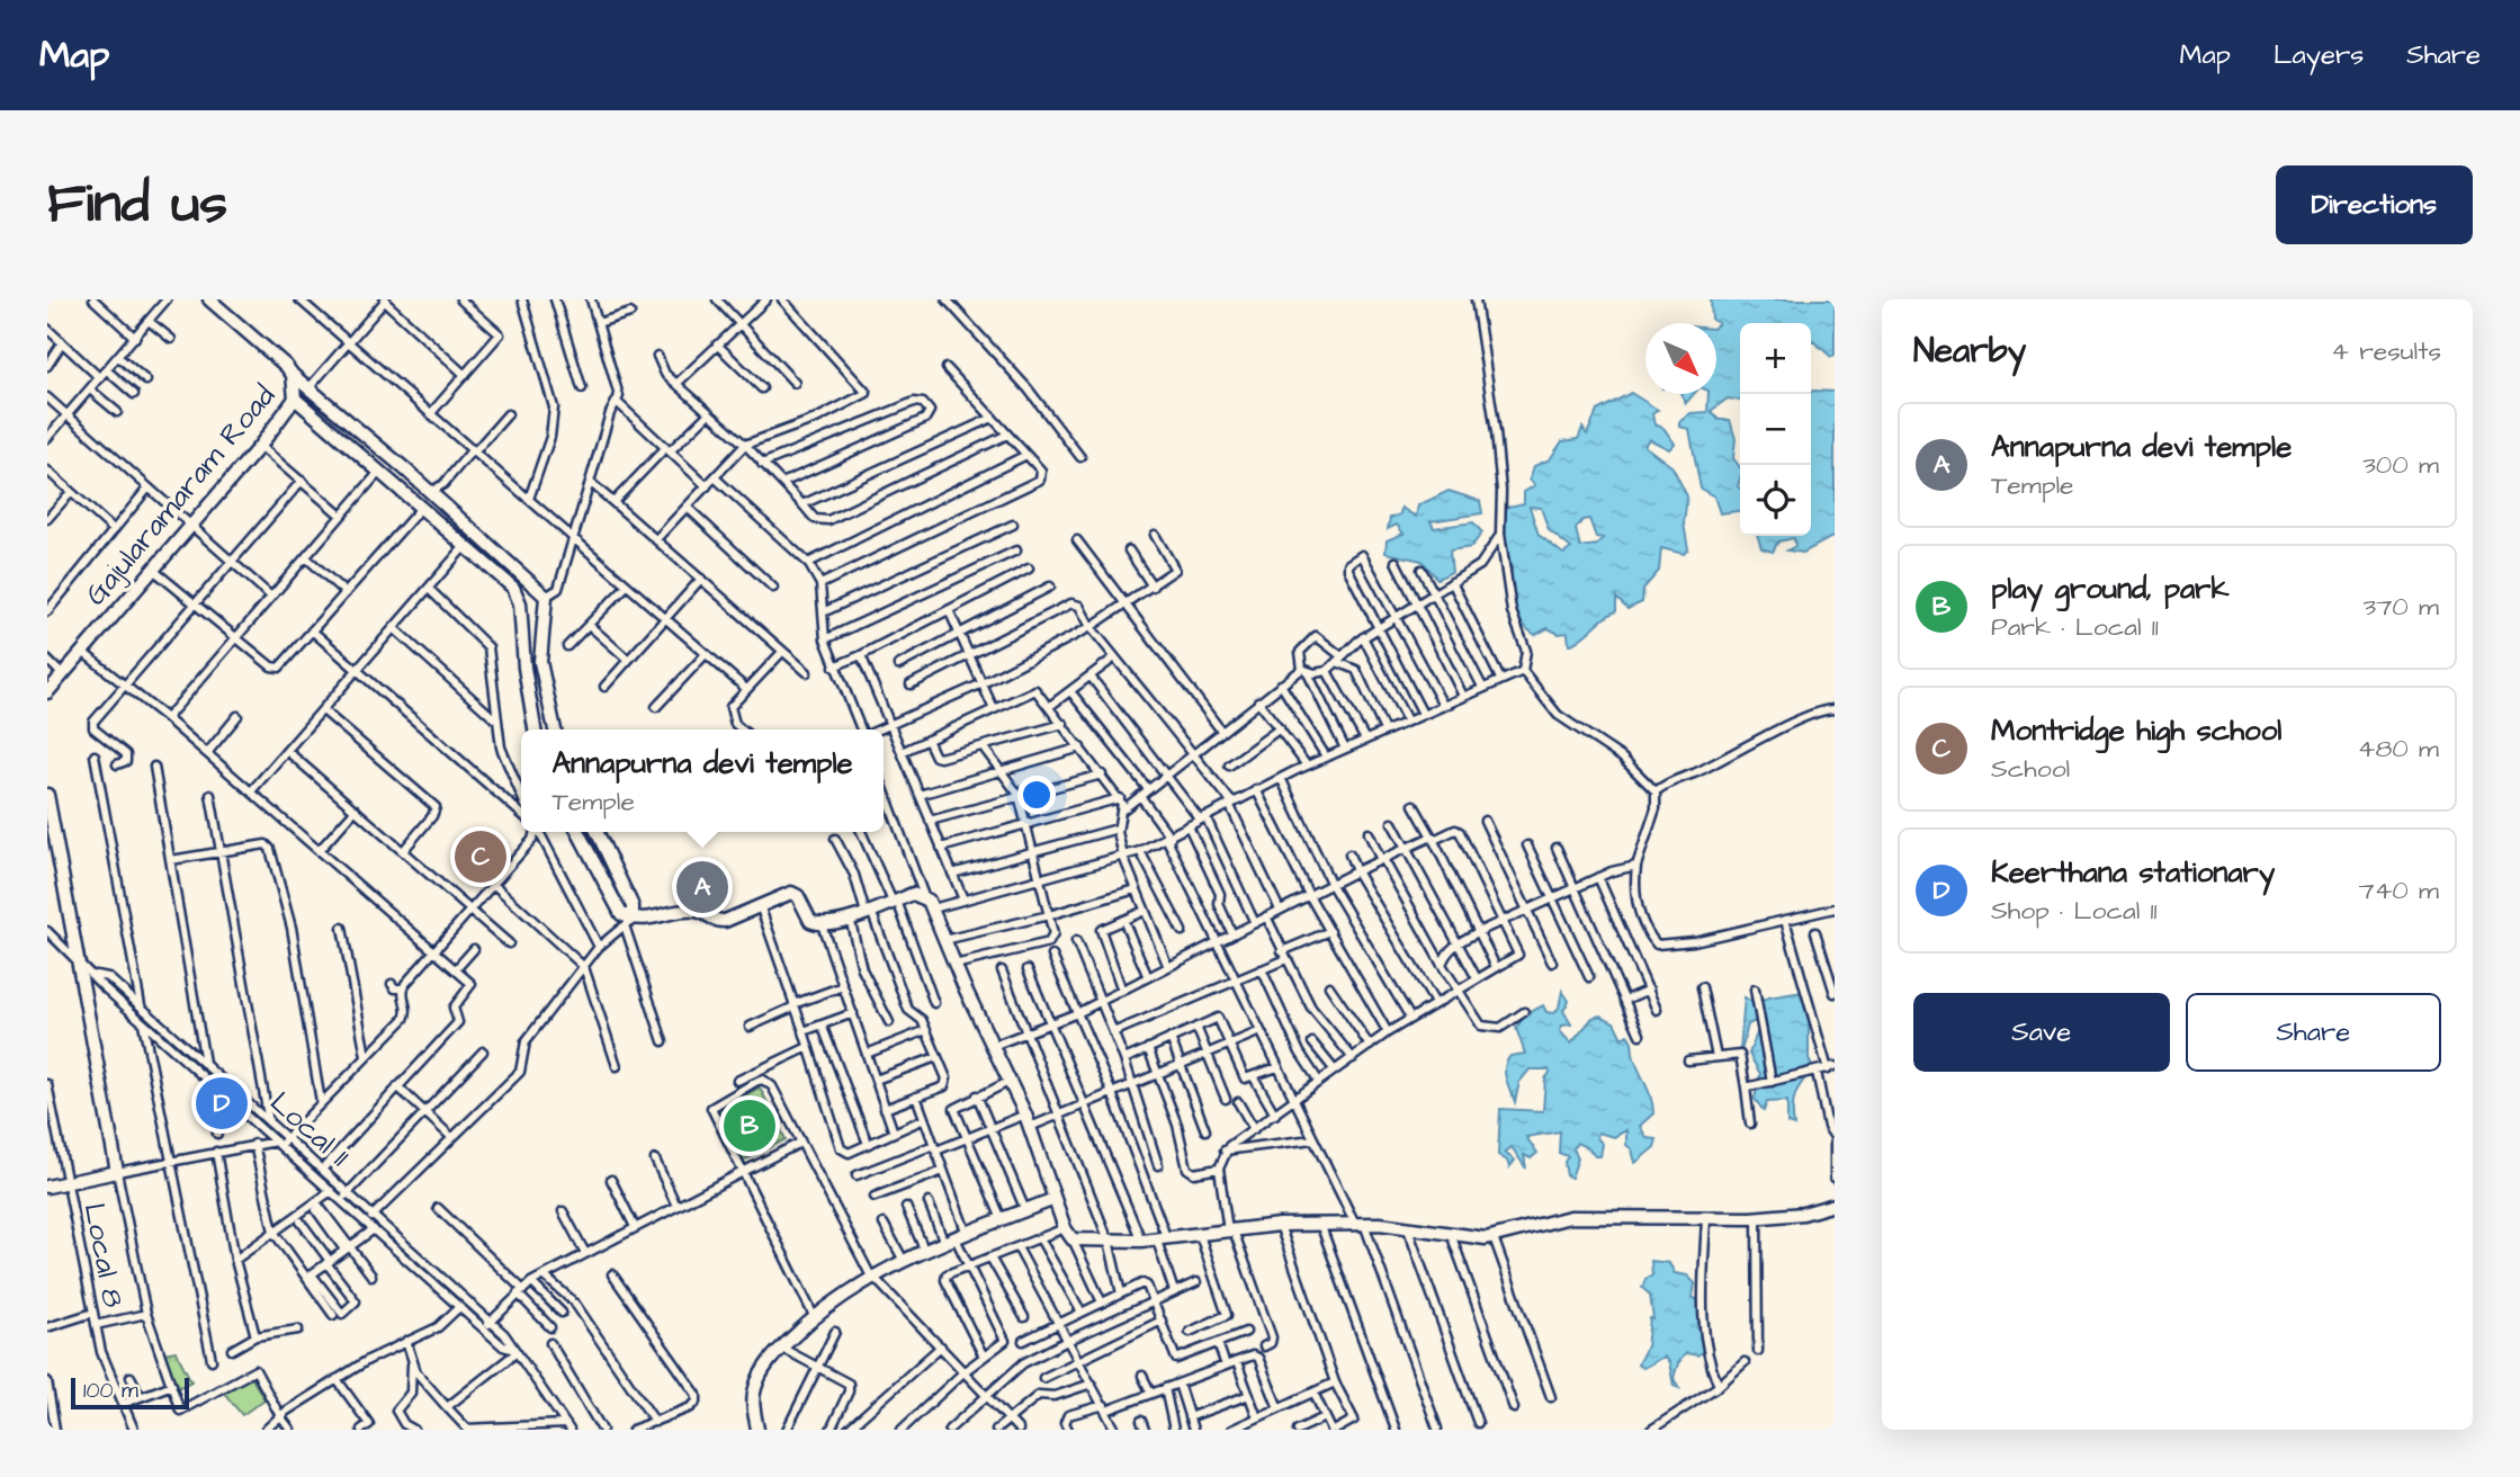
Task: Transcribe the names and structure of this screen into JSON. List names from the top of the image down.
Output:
{
  "streets": {
    "street": ["Gajularamaram Road", "Local 11", "Local 8"]
  },
  "scale_bar": "100 m",
  "north": "bottom right",
  "page": {
    "header": "Map",
    "nav": ["Map", "Layers", "Share"],
    "buttons": [
      "Directions",
      ["Save", "Share"]
    ],
    "title": "Find us",
    "heading": ["Nearby", "4 results"],
    "map_buttons": ["+", "−"],
    "list": [
      {
        "mark": "A",
        "name": "Annapurna devi temple",
        "note": "Temple",
        "value": "300 m"
      },
      {
        "mark": "B",
        "name": "play ground, park",
        "note": "Park · Local 11",
        "value": "370 m"
      },
      {
        "mark": "C",
        "name": "Montridge high school",
        "note": "School",
        "value": "480 m"
      },
      {
        "mark": "D",
        "name": "Keerthana stationary",
        "note": "Shop · Local 11",
        "value": "740 m"
      }
    ],
    "popup": ["Annapurna devi temple", "Temple"],
    "pins": [
      "C",
      "A",
      "D",
      "B"
    ],
    "scale": "100 m"
  }
}
